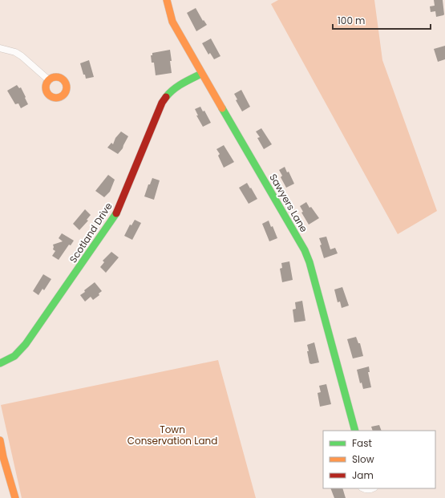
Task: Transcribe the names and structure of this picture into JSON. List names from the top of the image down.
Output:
{
  "streets": {
    "street": ["Sawyers Lane", "Scotland Drive"]
  },
  "crossings": [
    ["Sawyers Lane", "Scotland Drive"]
  ],
  "parks": ["Town Conservation Land"],
  "legend": ["Fast", "Slow", "Jam"],
  "scale_bar": "100 m"
}
